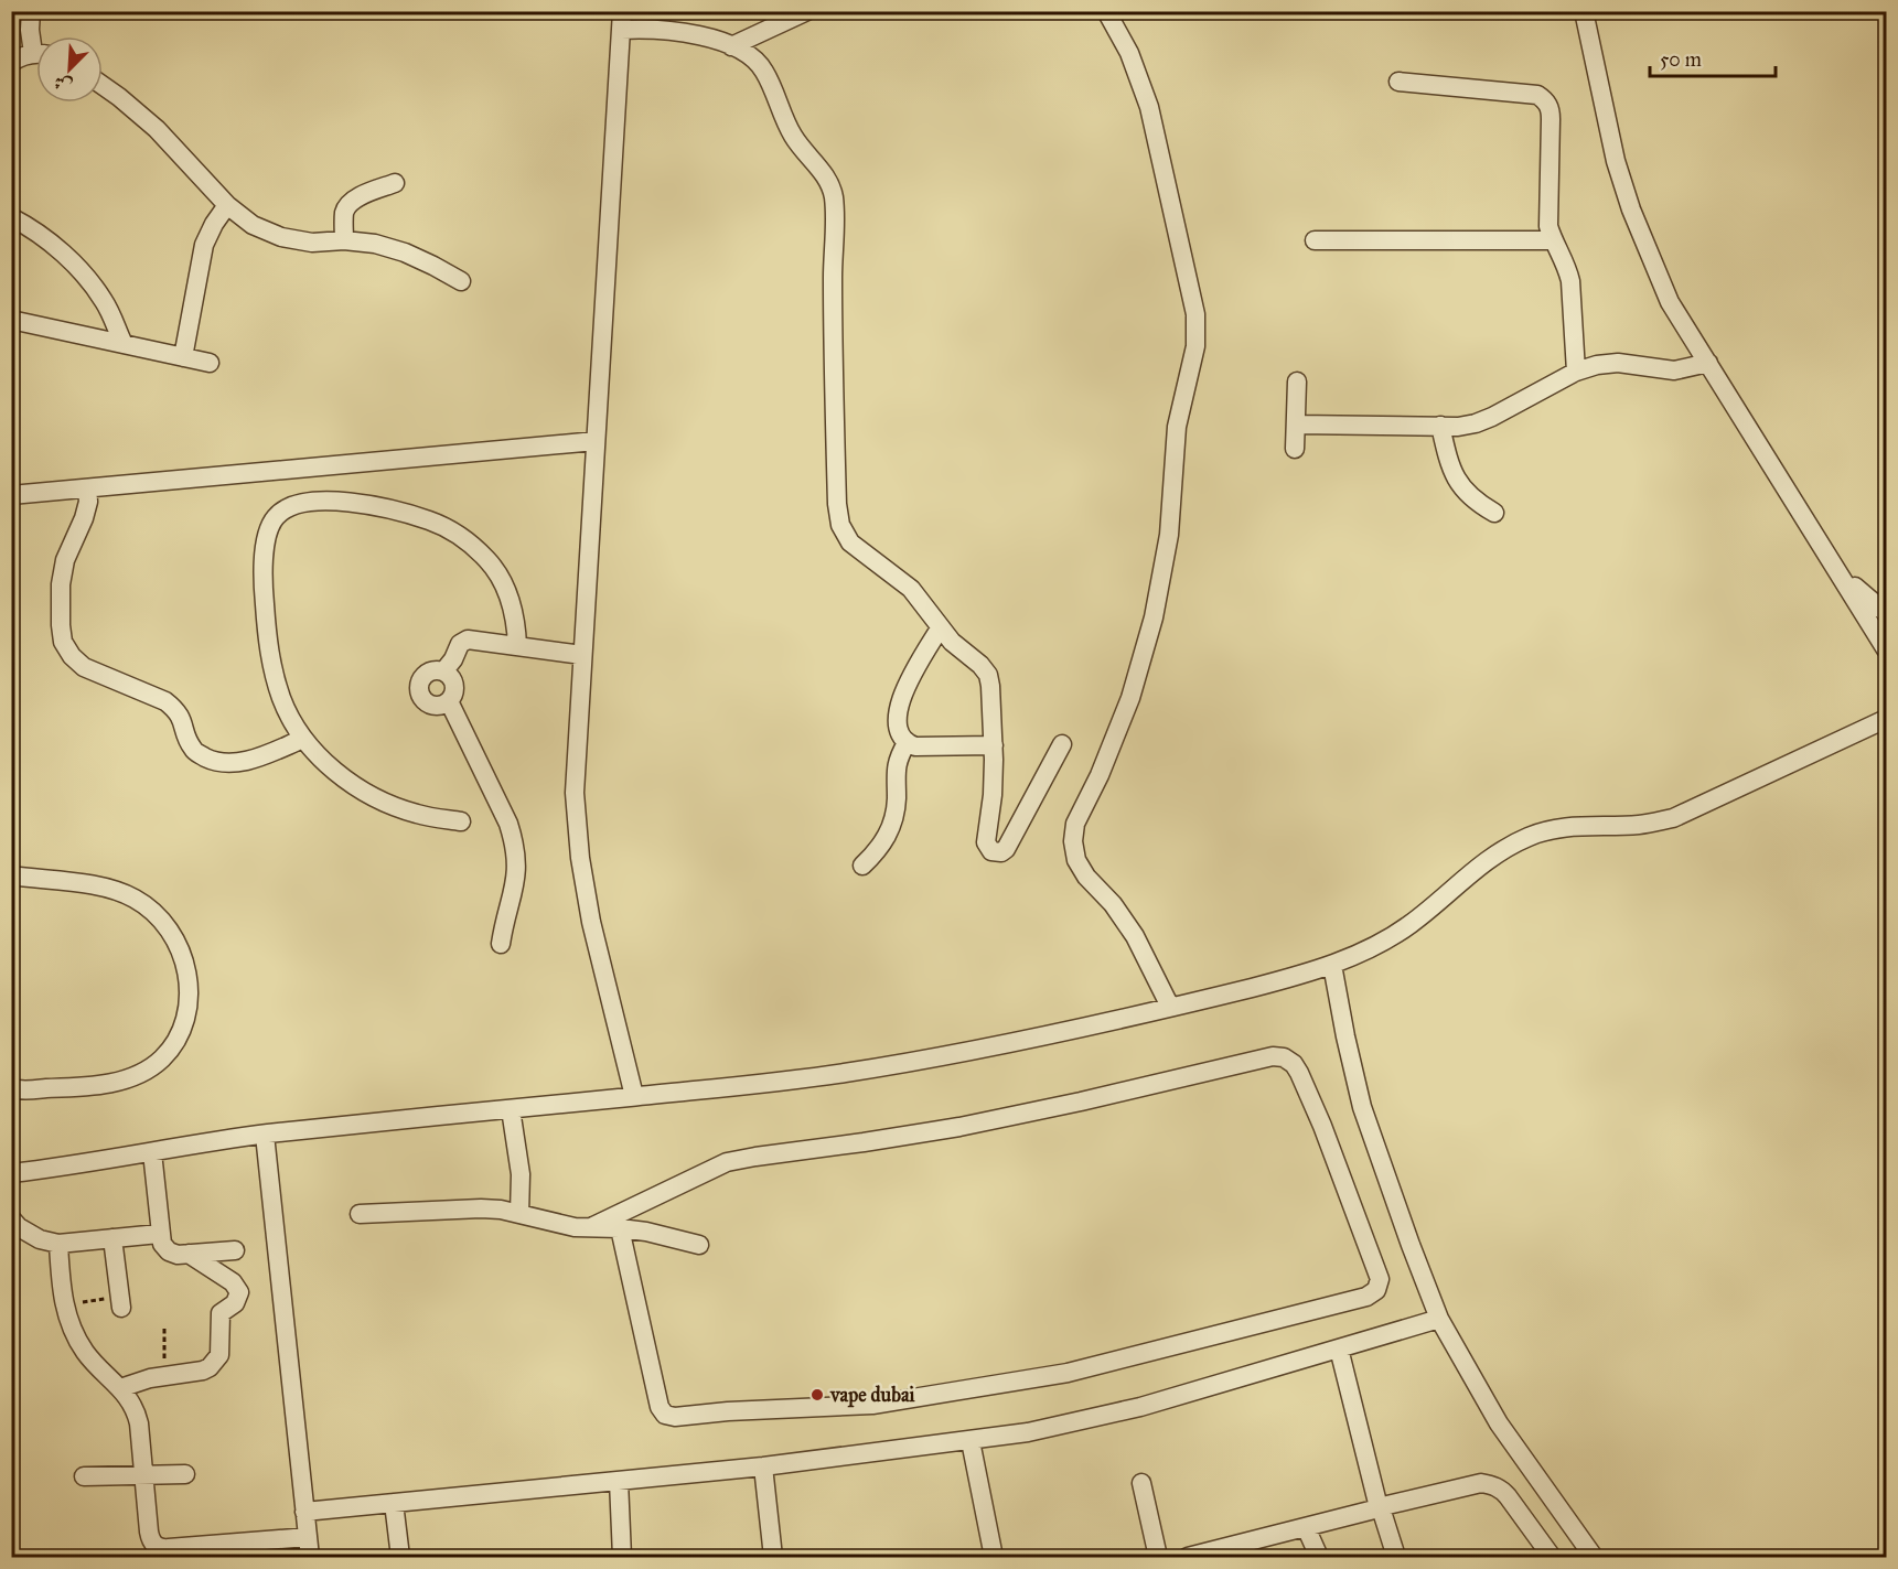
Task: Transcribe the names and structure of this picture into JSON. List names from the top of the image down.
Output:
{
  "places": ["vape dubai"],
  "scale_bar": "50 m",
  "north": "bottom left"
}
